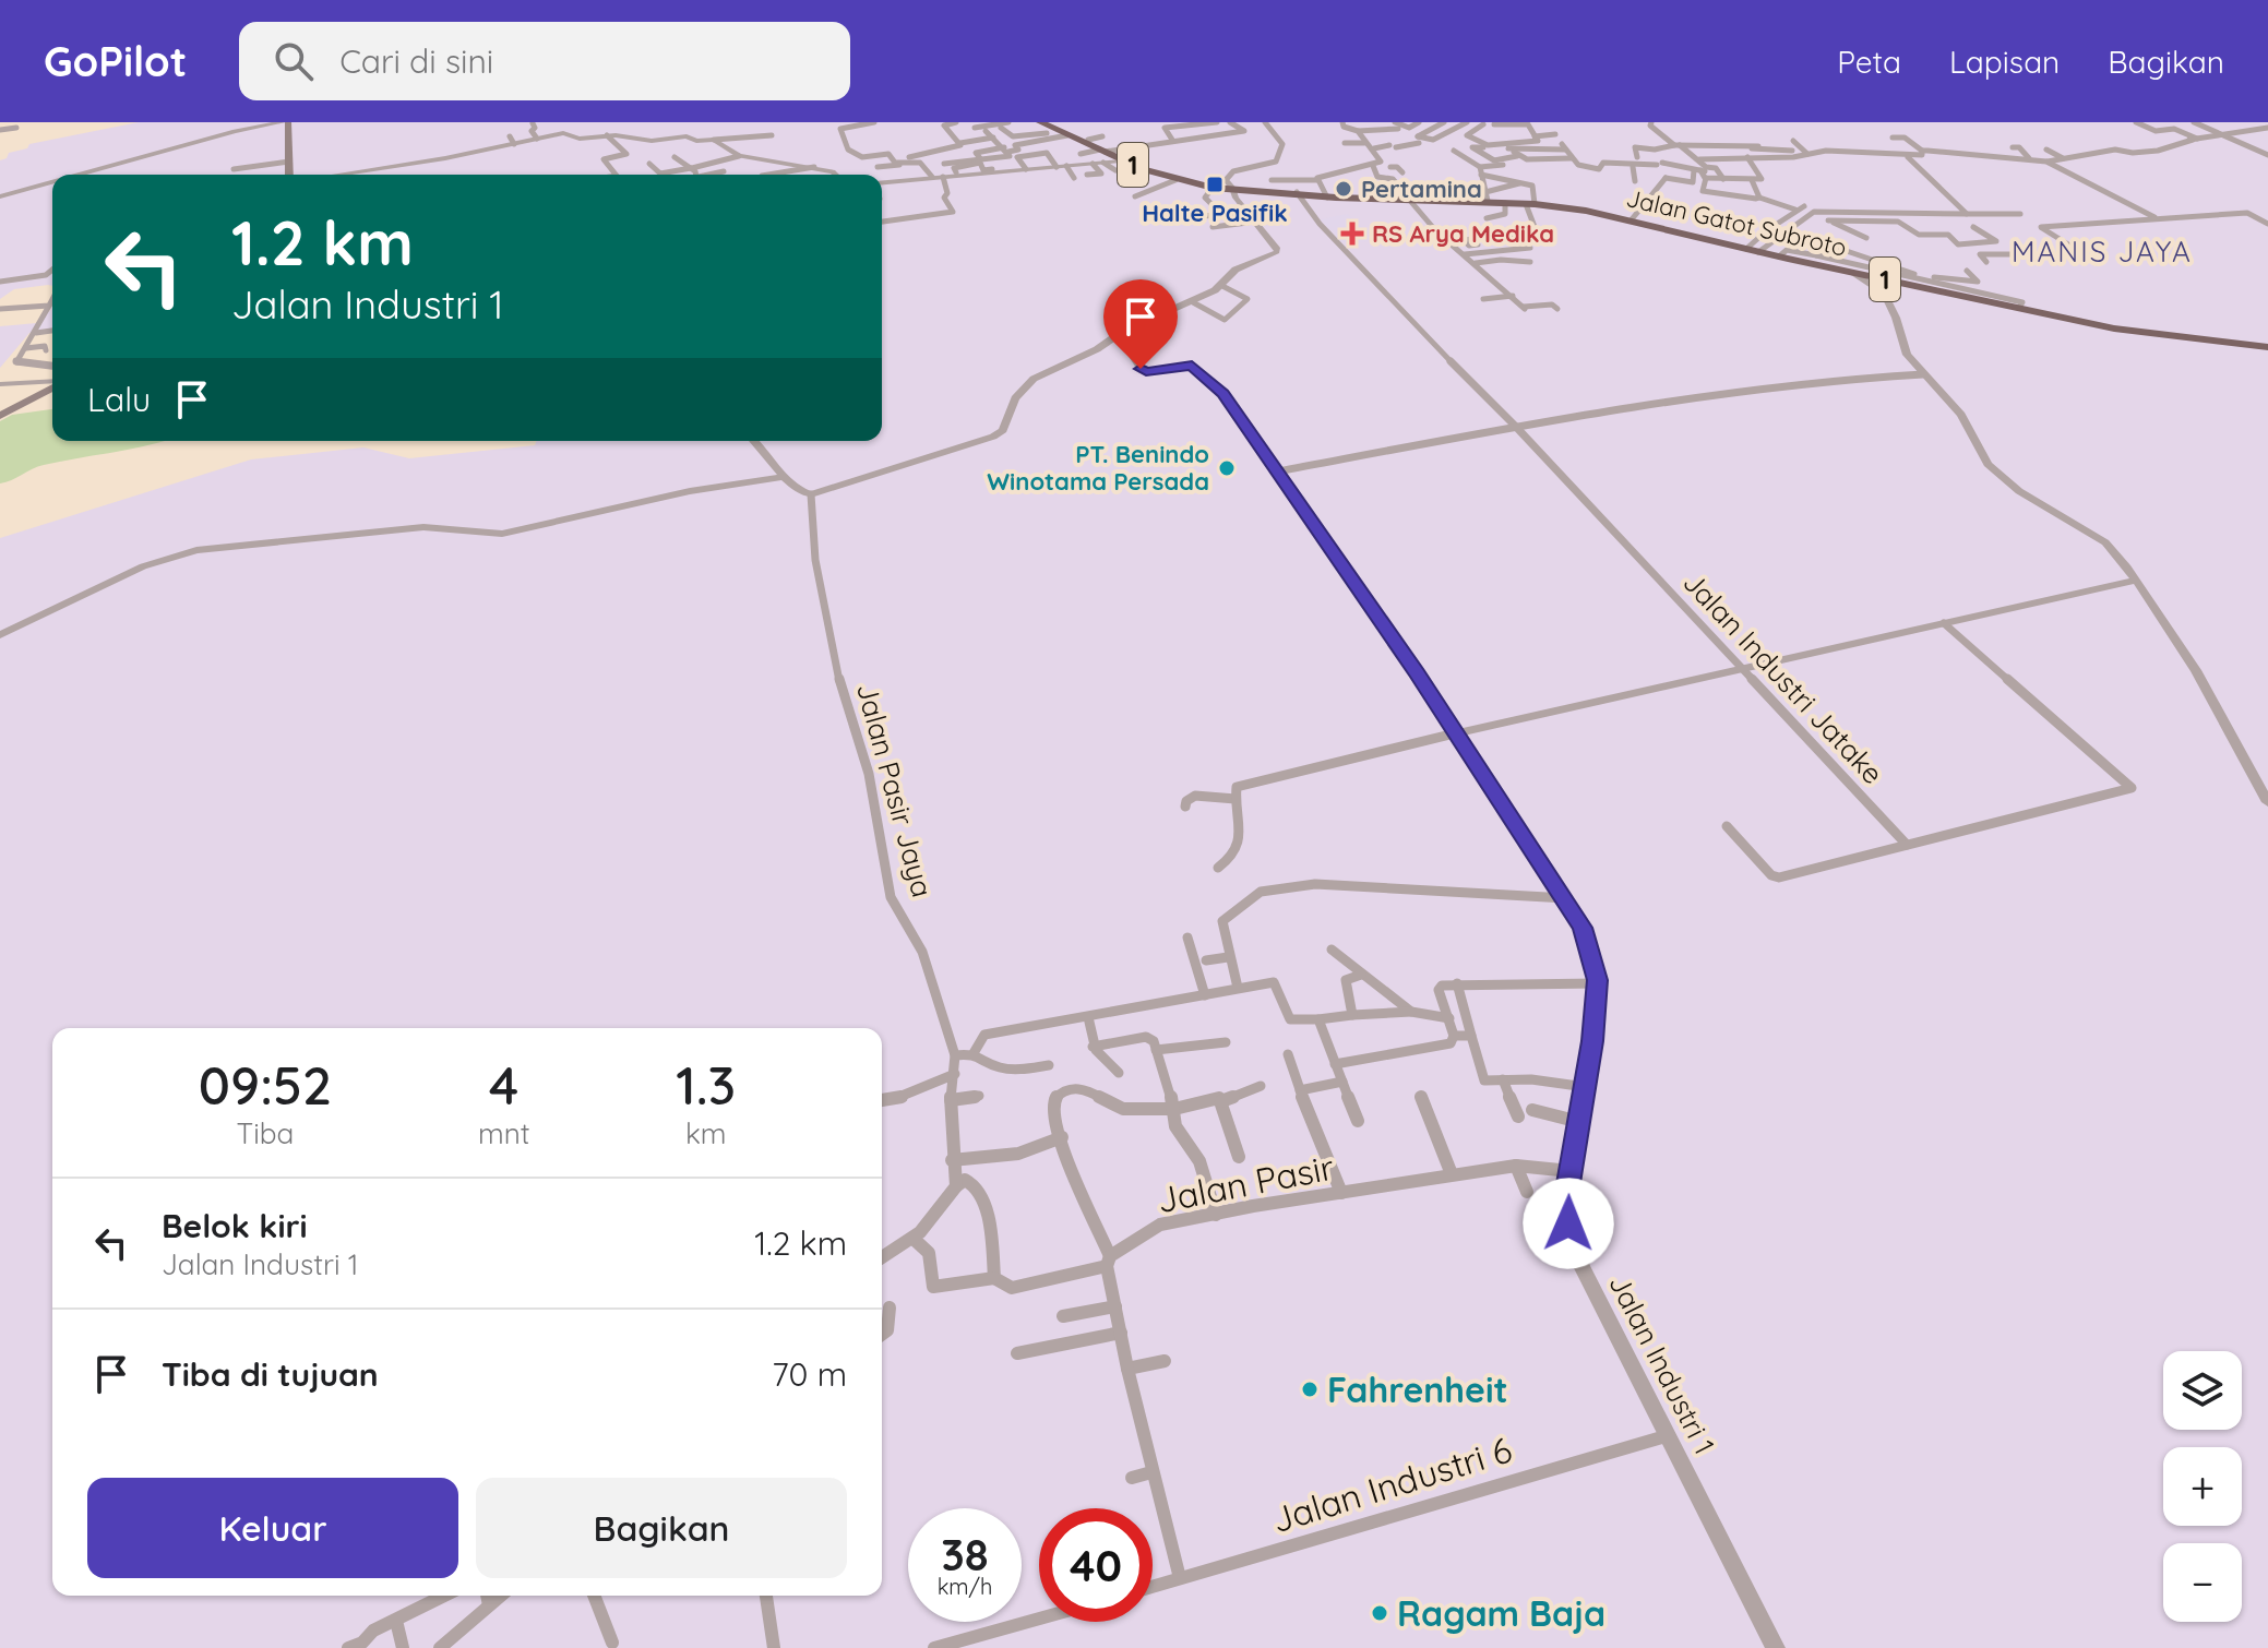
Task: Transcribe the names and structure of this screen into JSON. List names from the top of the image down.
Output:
{
  "streets": {
    "highway": ["1", "Jalan Gatot Subroto"],
    "street": [
      "Jalan Industri Jatake",
      "Jalan Pasir Jaya",
      "Jalan Pasir",
      "Jalan Industri 1",
      "Jalan Industri 6"
    ]
  },
  "crossings": [
    ["Jalan Gatot Subroto", "Jalan Industri Jatake"],
    ["Jalan Pasir", "Jalan Industri 1"],
    ["Jalan Industri 1", "Jalan Industri 6"]
  ],
  "districts": ["MANIS JAYA"],
  "places": {
    "transit": ["Halte Pasifik"],
    "other": [
      "Pertamina",
      "PT. Benindo Winotama Persada",
      "Fahrenheit",
      "Ragam Baja"
    ],
    "health": ["RS Arya Medika"]
  },
  "page": {
    "header": "GoPilot",
    "search": "Cari di sini",
    "nav": ["Peta", "Lapisan", "Bagikan"],
    "turn": ["1.2 km", "Jalan Industri 1"],
    "then": "Lalu",
    "eta": [
      "09:52",
      "Tiba",
      "4",
      "mnt",
      "1.3",
      "km"
    ],
    "list": [
      {
        "name": "Belok kiri",
        "note": "Jalan Industri 1",
        "value": "1.2 km"
      },
      {
        "name": "Tiba di tujuan",
        "value": "70 m"
      }
    ],
    "map_buttons": ["+", "−"],
    "buttons": ["Keluar", "Bagikan"],
    "speed": "38 km/h",
    "limit": "40"
  }
}
